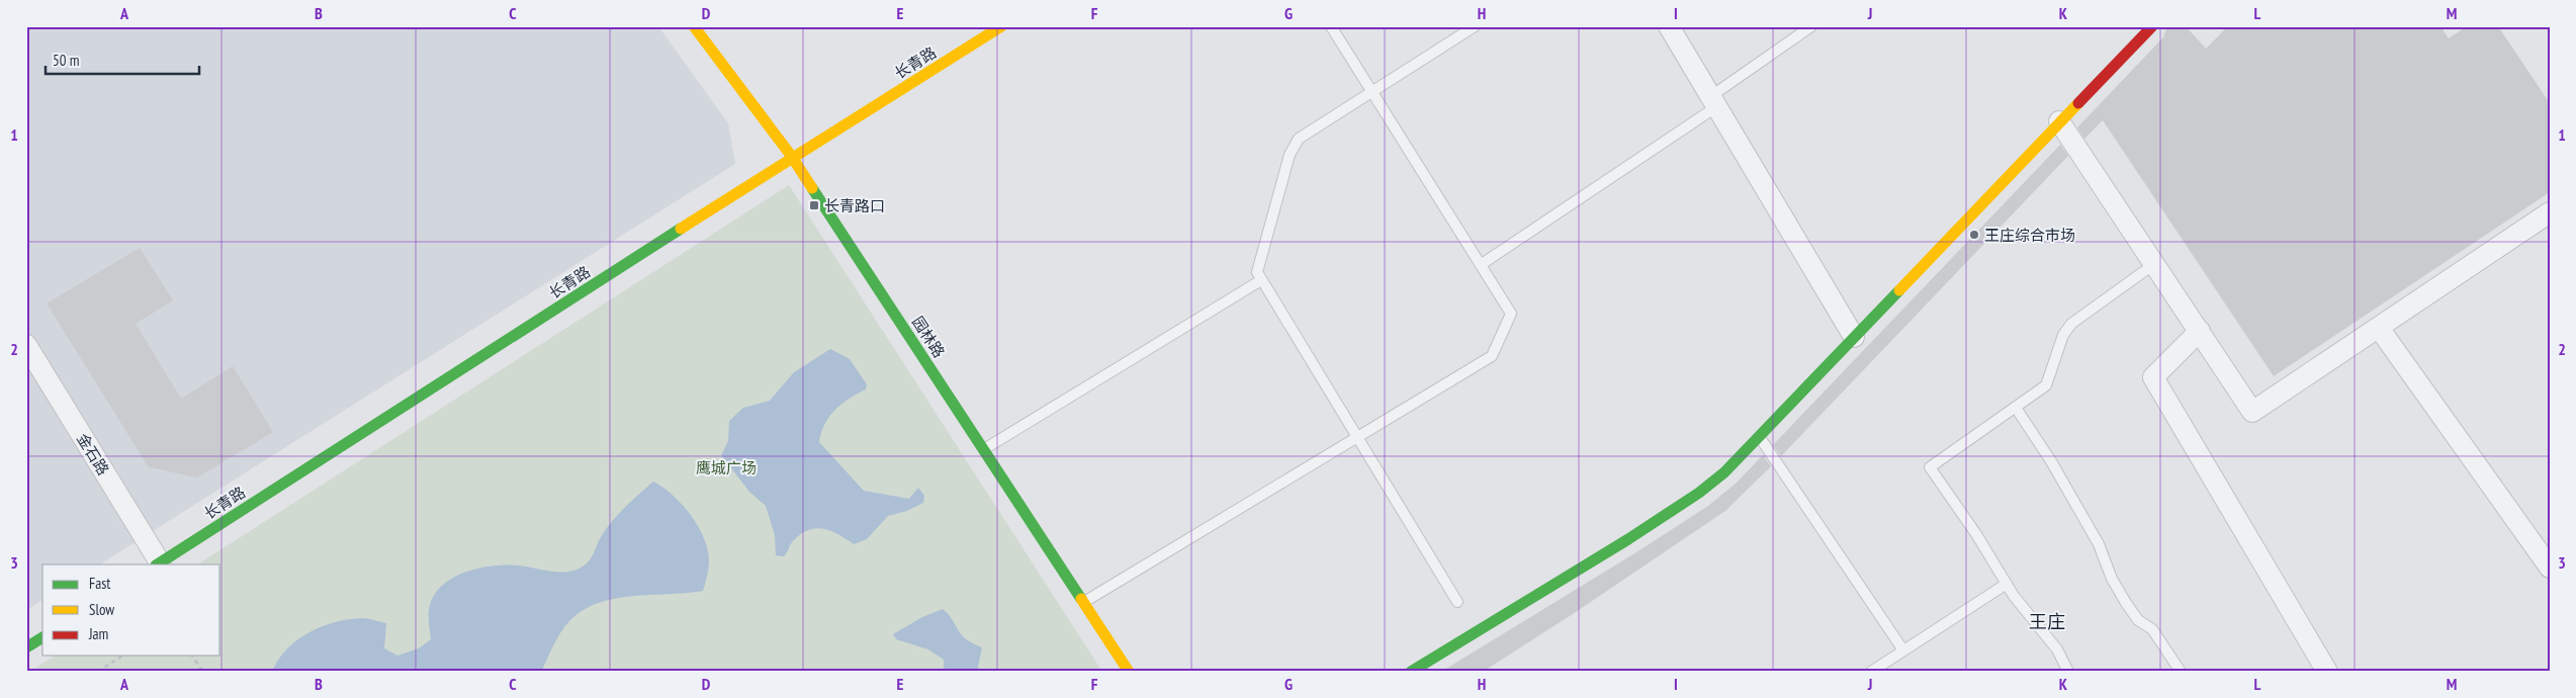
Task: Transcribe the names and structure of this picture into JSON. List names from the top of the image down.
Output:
{
  "streets": {
    "street": ["长青路", "园林路", "金石路"]
  },
  "crossings": [
    ["长青路", "园林路"],
    ["长青路", "金石路"]
  ],
  "districts": ["王庄"],
  "parks": ["鹰城广场"],
  "places": {
    "transit": ["长青路口"],
    "other": ["王庄综合市场"]
  },
  "legend": ["Fast", "Slow", "Jam"],
  "scale_bar": "50 m",
  "grid": {
    "columns": [
      "A",
      "B",
      "C",
      "D",
      "E",
      "F",
      "G",
      "H",
      "I",
      "J",
      "K",
      "L",
      "M"
    ],
    "rows": ["1", "2", "3"]
  }
}
